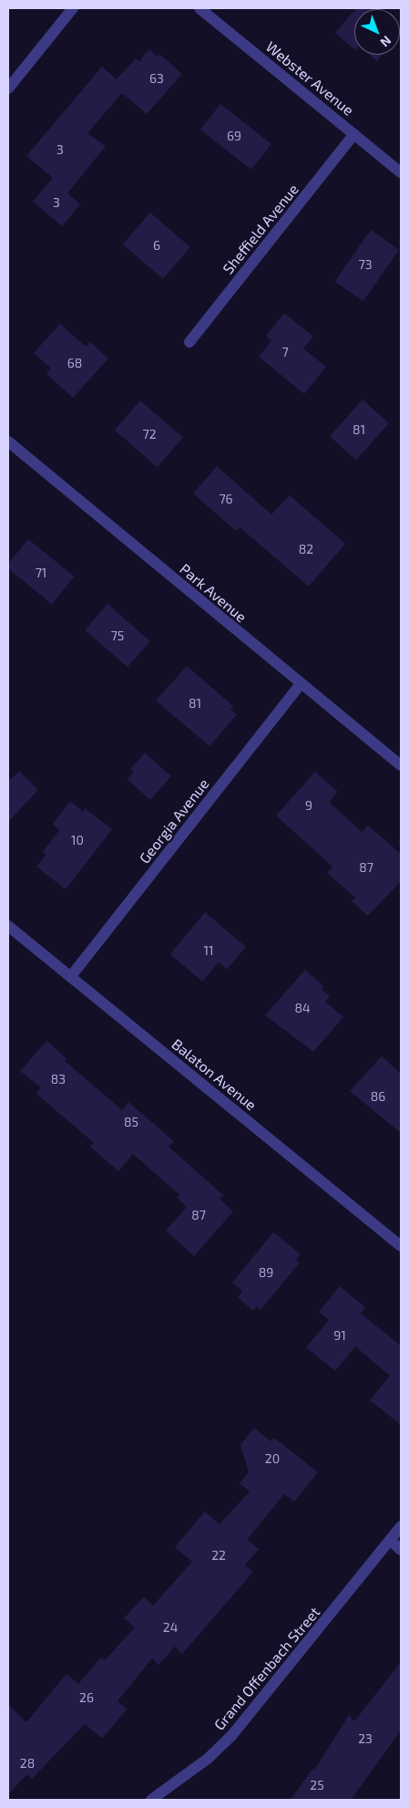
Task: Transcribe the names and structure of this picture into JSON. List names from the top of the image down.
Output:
{
  "streets": {
    "street": [
      "Webster Avenue",
      "Sheffield Avenue",
      "Park Avenue",
      "Georgia Avenue",
      "Balaton Avenue",
      "Grand Offenbach Street"
    ]
  },
  "crossings": [
    ["Webster Avenue", "Sheffield Avenue"],
    ["Park Avenue", "Georgia Avenue"],
    ["Georgia Avenue", "Balaton Avenue"]
  ],
  "house_numbers": [
    "63",
    "69",
    "3",
    "3",
    "6",
    "73",
    "7",
    "68",
    "81",
    "72",
    "76",
    "82",
    "71",
    "75",
    "81",
    "9",
    "10",
    "87",
    "11",
    "84",
    "83",
    "86",
    "85",
    "87",
    "89",
    "91",
    "20",
    "22",
    "24",
    "26",
    "23",
    "28",
    "25"
  ],
  "north": "bottom right"
}
